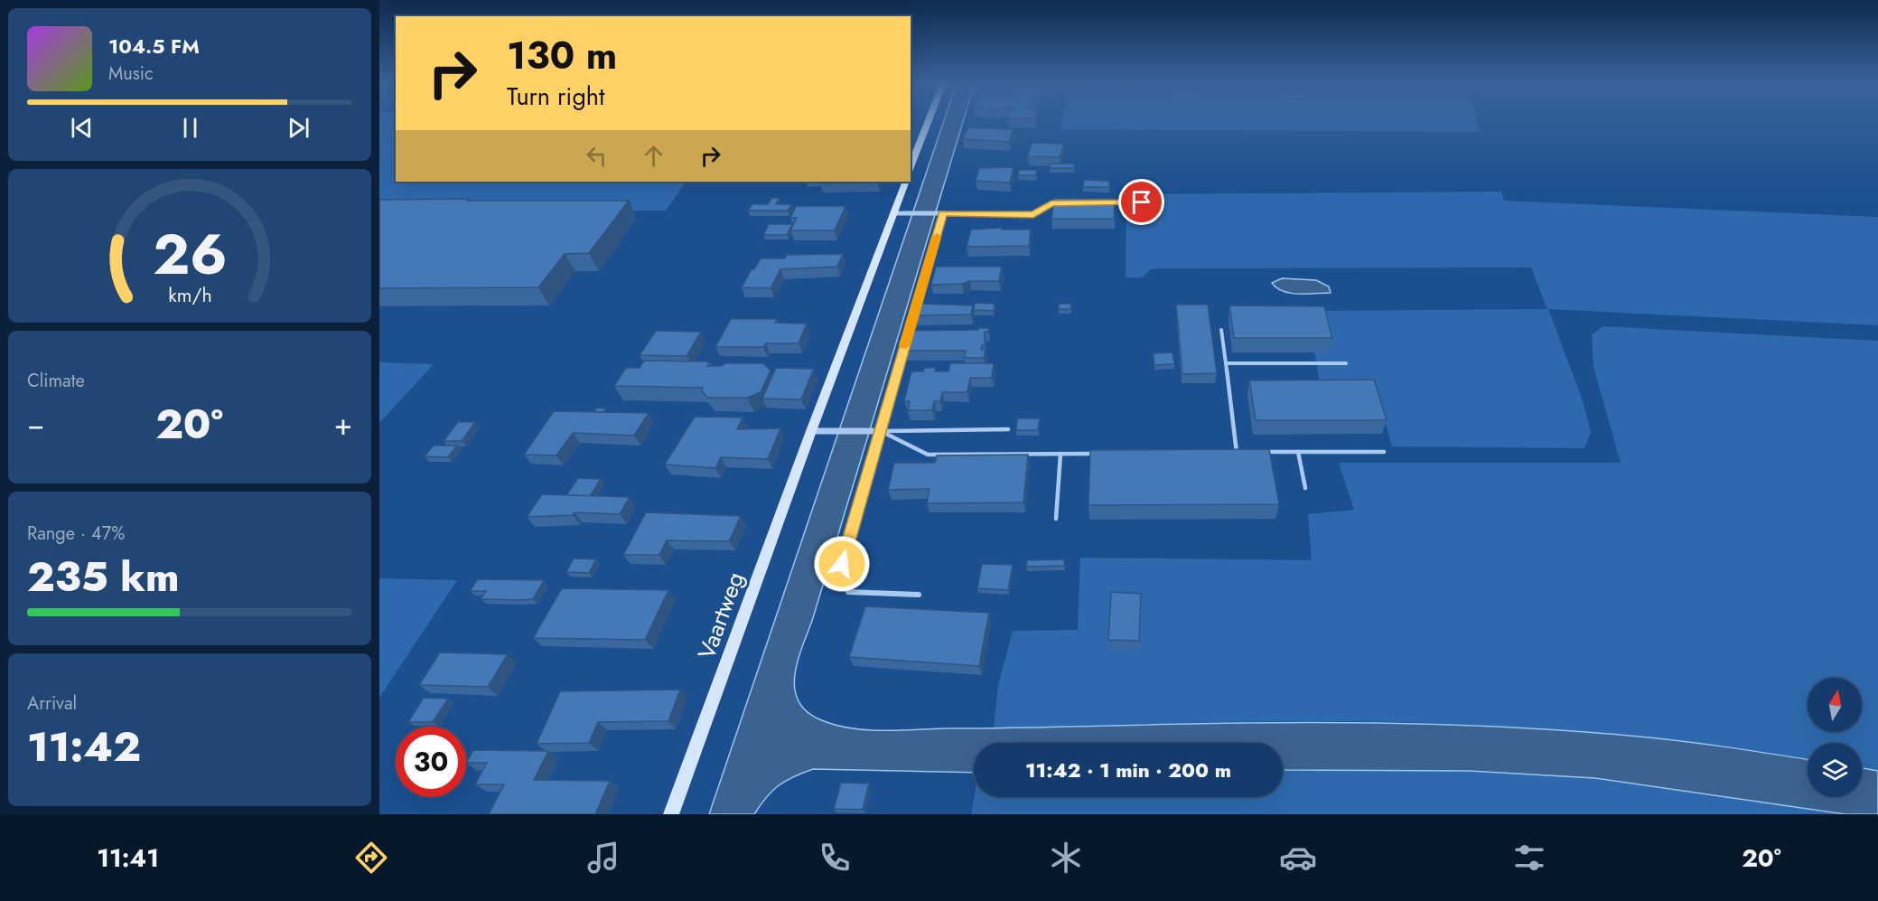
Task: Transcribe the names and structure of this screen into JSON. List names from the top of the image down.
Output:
{
  "streets": {
    "street": ["Vaartweg"]
  },
  "north": "top",
  "page": {
    "turn": ["130 m", "Turn right"],
    "song": ["104.5 FM", "Music"],
    "tile": [
      "Climate",
      ["Range · 47%", "235 km"],
      ["Arrival", "11:42"]
    ],
    "heat": ["−", "20°", "+"],
    "limit": "30",
    "trip": "11:42 · 1 min · 200 m",
    "tabs": ["11:41", "20°"],
    "gauge": ["26", "km/h"]
  }
}
